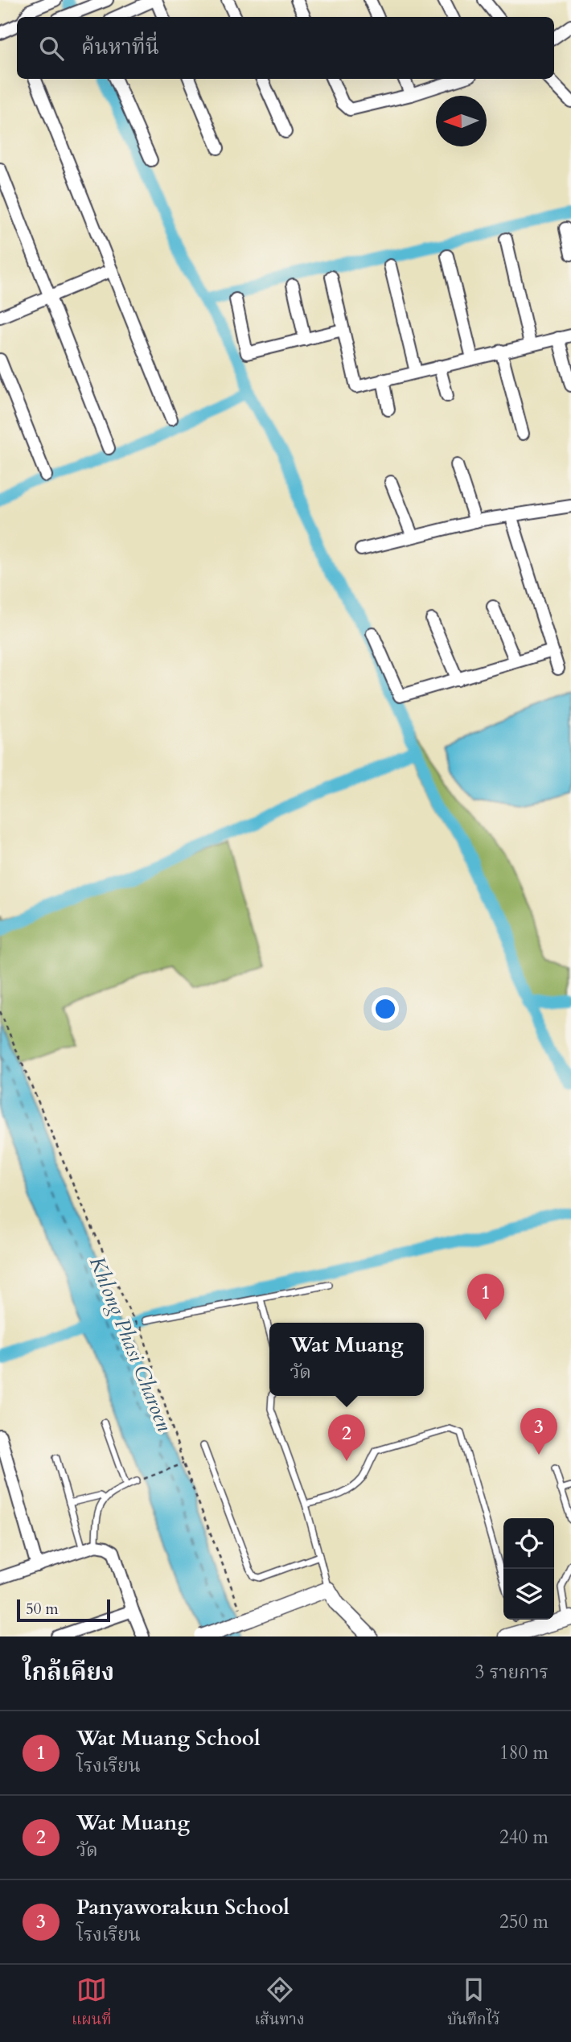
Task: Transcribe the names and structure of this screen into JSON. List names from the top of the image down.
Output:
{
  "water": ["Khlong Phasi Charoen"],
  "scale_bar": "50 m",
  "north": "left",
  "page": {
    "search": "ค้นหาที่นี่",
    "pins": ["1", "3", "2"],
    "popup": ["Wat Muang", "วัด"],
    "scale": "50 m",
    "heading": ["ใกล้เคียง", "3 รายการ"],
    "list": [
      {
        "mark": "1",
        "name": "Wat Muang School",
        "note": "โรงเรียน",
        "value": "180 m"
      },
      {
        "mark": "2",
        "name": "Wat Muang",
        "note": "วัด",
        "value": "240 m"
      },
      {
        "mark": "3",
        "name": "Panyaworakun School",
        "note": "โรงเรียน",
        "value": "250 m"
      }
    ],
    "nav": ["แผนที่", "เส้นทาง", "บันทึกไว้"]
  }
}
